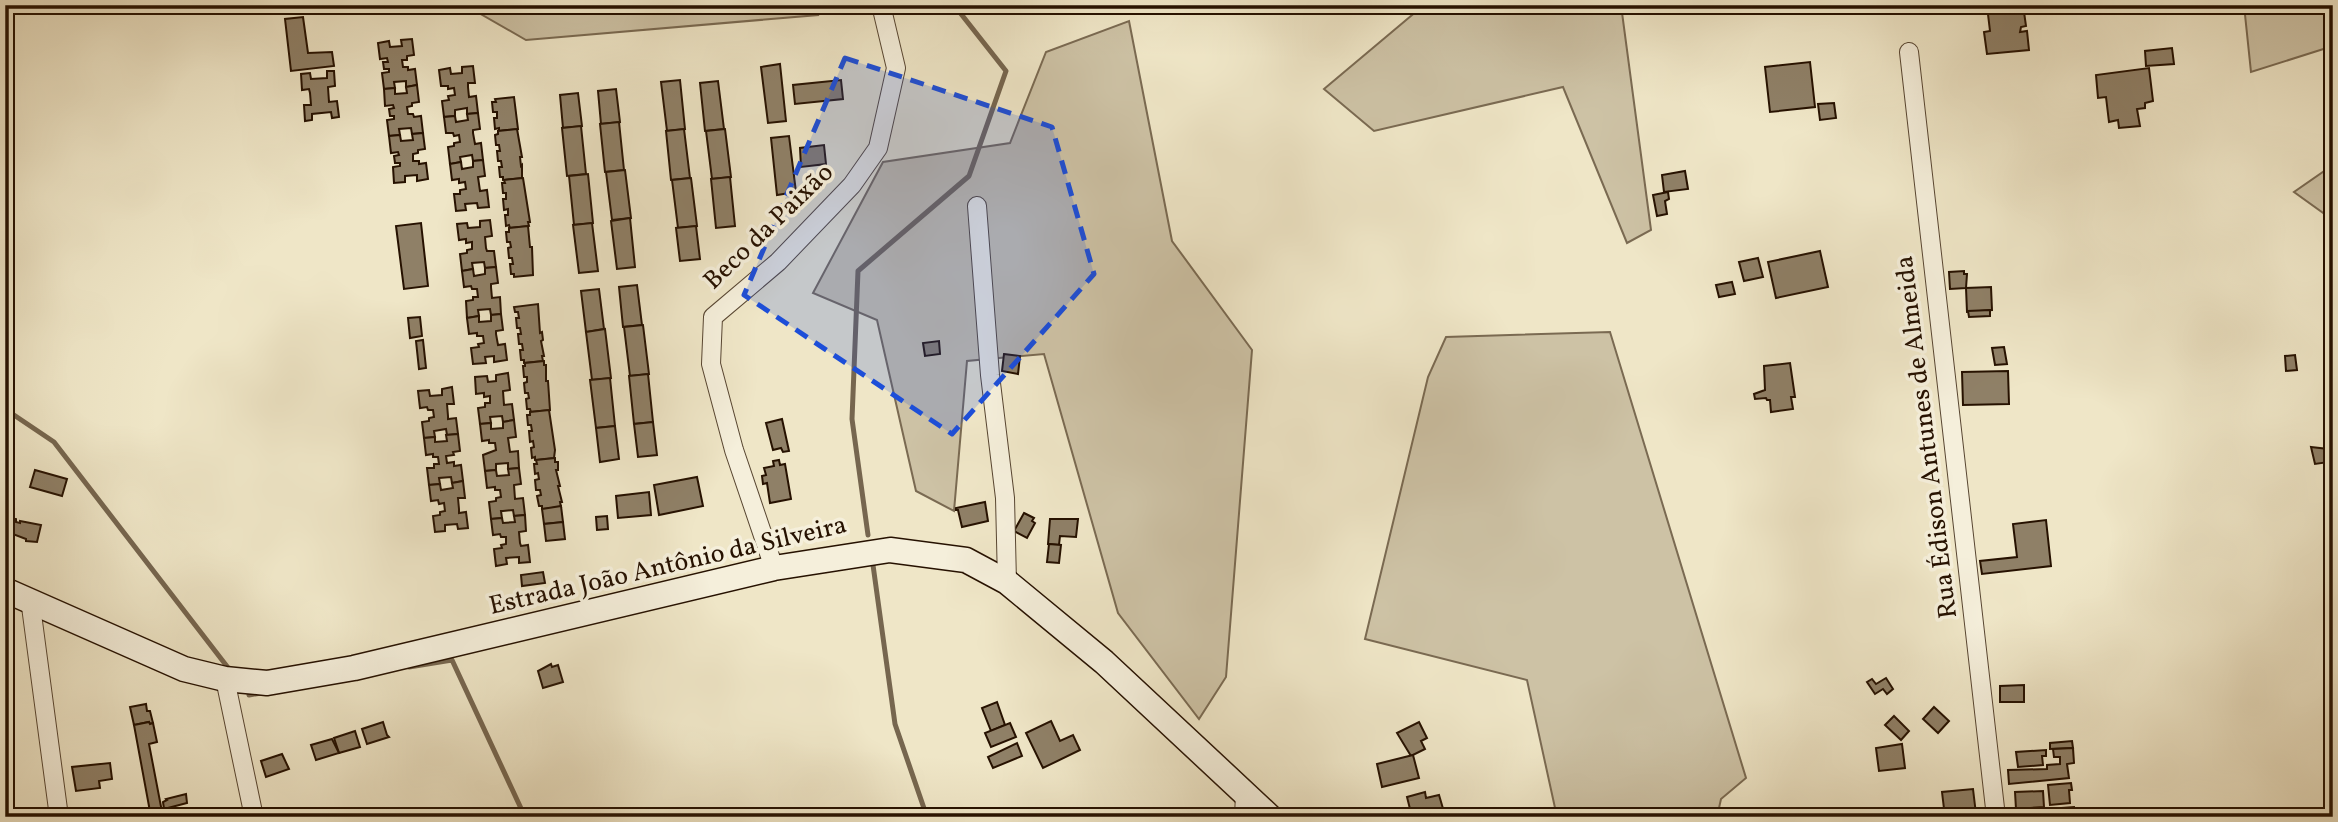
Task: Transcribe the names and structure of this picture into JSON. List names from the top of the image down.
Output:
{
  "streets": {
    "main road": ["Estrada João Antônio da Silveira"],
    "street": ["Beco da Paixão", "Rua Édison Antunes de Almeida"]
  },
  "crossings": [
    ["Beco da Paixão", "Estrada João Antônio da Silveira"]
  ]
}
